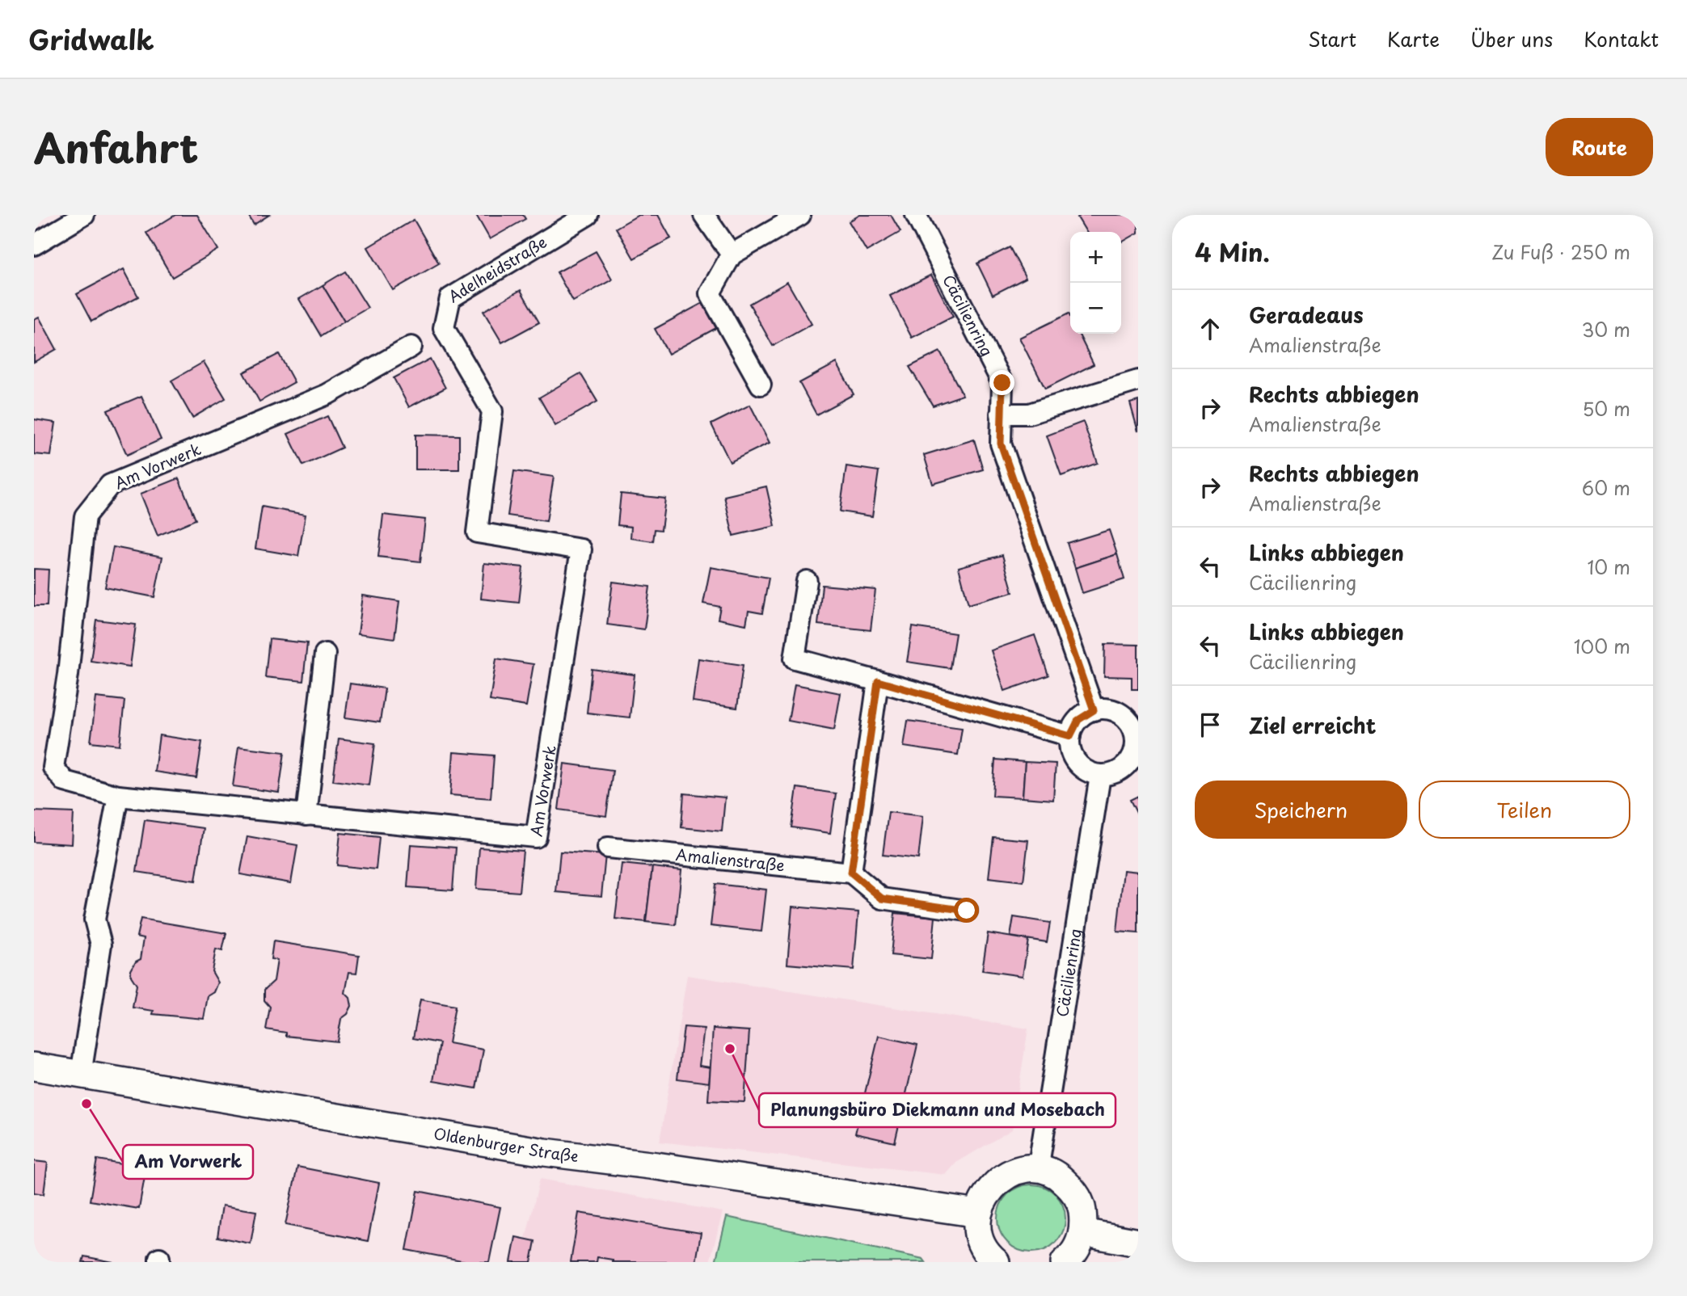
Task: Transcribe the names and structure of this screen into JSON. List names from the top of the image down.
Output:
{
  "streets": {
    "street": [
      "Adelheidstraße",
      "Cäcilienring",
      "Am Vorwerk",
      "Amalienstraße",
      "Oldenburger Straße"
    ]
  },
  "crossings": [
    ["Adelheidstraße", "Am Vorwerk"]
  ],
  "places": ["Planungsbüro Diekmann und Mosebach", "Am Vorwerk"],
  "page": {
    "header": "Gridwalk",
    "nav": [
      "Start",
      "Karte",
      "Über uns",
      "Kontakt"
    ],
    "title": "Anfahrt",
    "buttons": [
      "Route",
      ["Speichern", "Teilen"]
    ],
    "heading": ["4 Min.", "Zu Fuß · 250 m"],
    "map_buttons": ["+", "−"],
    "list": [
      ["Geradeaus", "Amalienstraße", "30 m"],
      ["Rechts abbiegen", "Amalienstraße", "50 m"],
      ["Rechts abbiegen", "Amalienstraße", "60 m"],
      ["Links abbiegen", "Cäcilienring", "10 m"],
      ["Links abbiegen", "Cäcilienring", "100 m"],
      "Ziel erreicht"
    ]
  }
}
